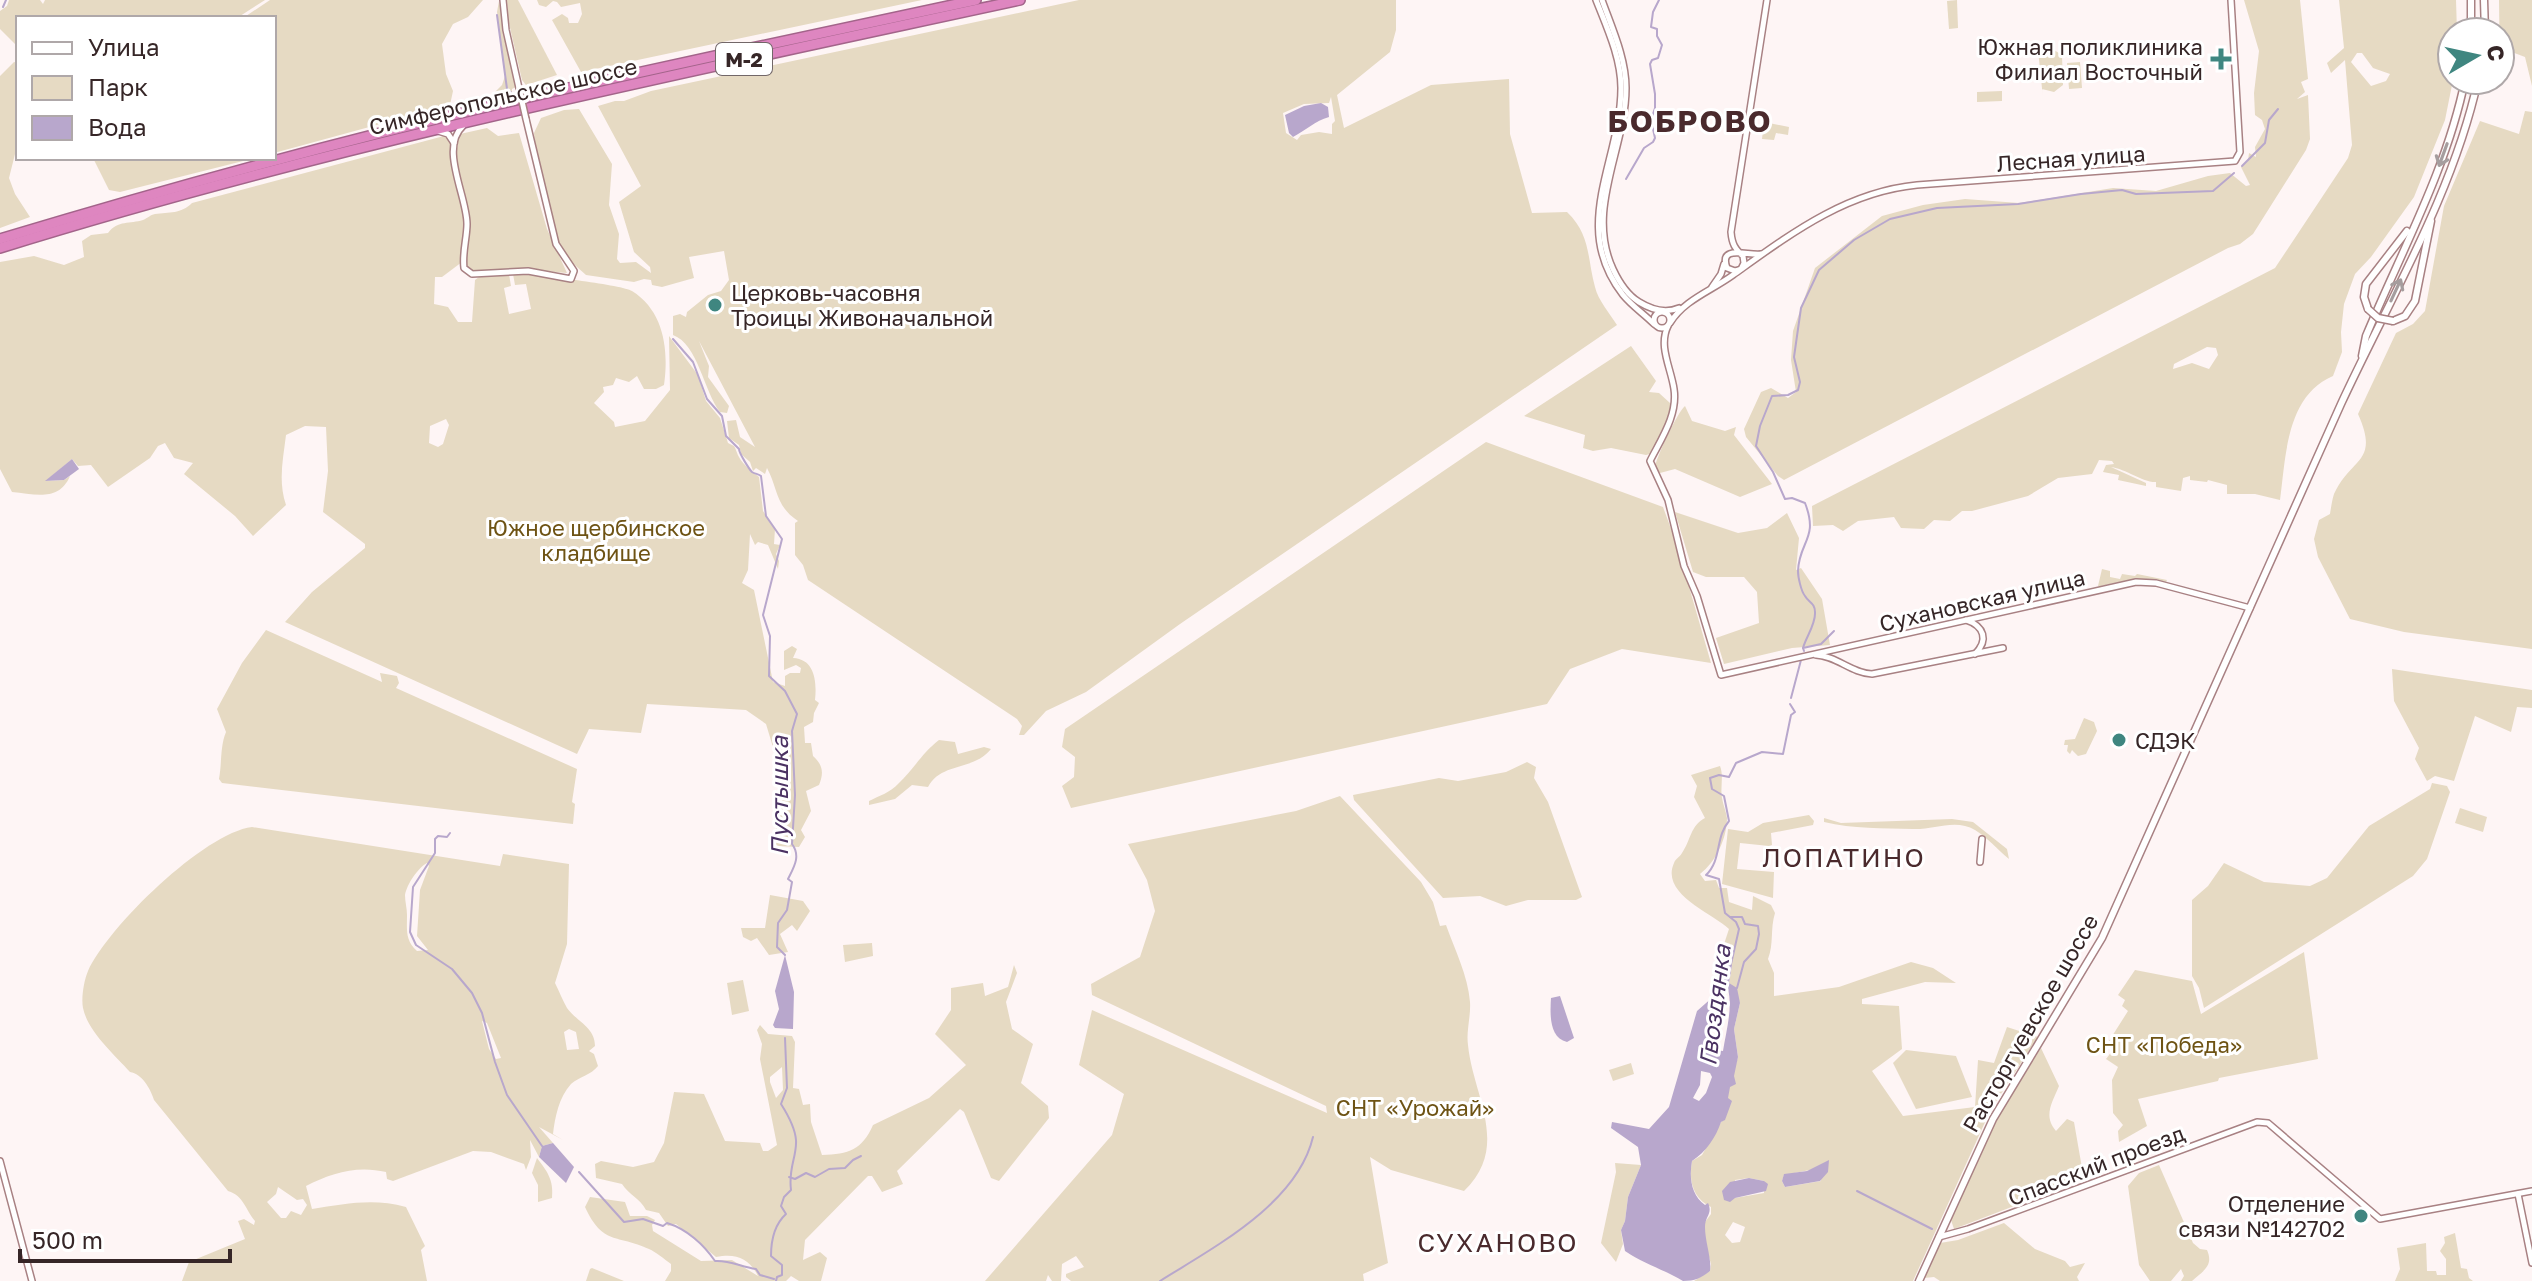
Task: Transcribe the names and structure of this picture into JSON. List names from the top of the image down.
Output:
{
  "streets": {
    "highway": ["М-2", "Симферопольское шоссе"],
    "main road": ["Расторгуевское шоссе"],
    "street": ["Лесная улица", "Сухановская улица", "Спасский проезд"]
  },
  "crossings": [
    ["Сухановская улица", "Расторгуевское шоссе"],
    ["Расторгуевское шоссе", "Спасский проезд"]
  ],
  "districts": ["БОБРОВО", "ЛОПАТИНО", "СУХАНОВО"],
  "water": ["Пустышка", "Гвоздянка"],
  "parks": ["Южное щербинское кладбище", "СНТ «Победа»", "СНТ «Урожай»"],
  "places": {
    "health": ["Южная поликлиника Филиал Восточный"],
    "other": ["Церковь-часовня Троицы Живоначальной", "СДЭК", "Отделение связи №142702"]
  },
  "legend": ["Улица", "Парк", "Вода"],
  "scale_bar": "500 m",
  "north": "right"
}
